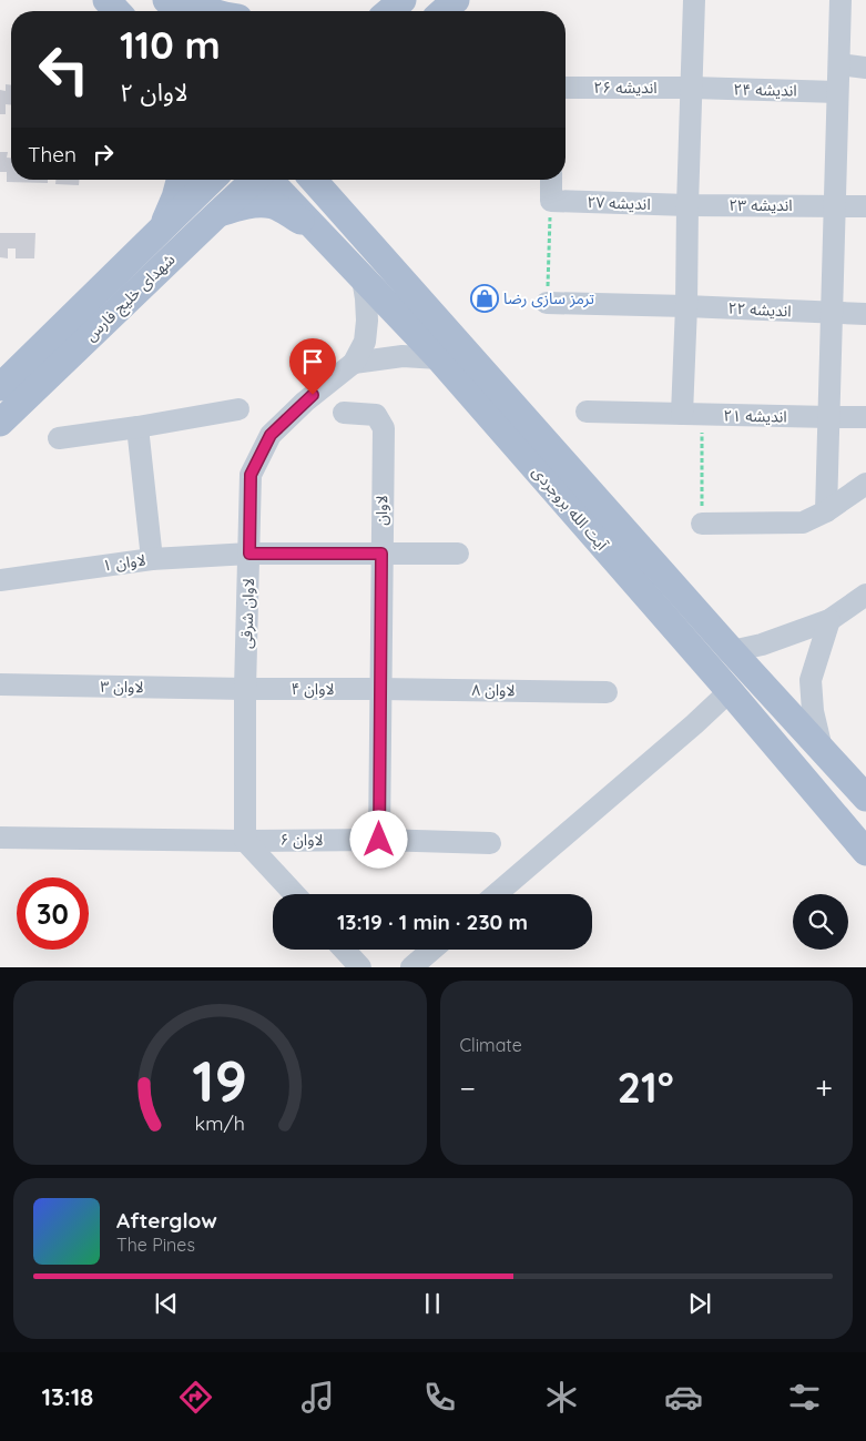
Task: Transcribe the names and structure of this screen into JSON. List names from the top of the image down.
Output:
{
  "streets": {
    "main road": ["شهدای خلیج فارس", "آیت الله بروجردی"],
    "street": [
      "اندیشه ۲۶",
      "اندیشه ۲۴",
      "اندیشه ۲۷",
      "اندیشه ۲۳",
      "اندیشه ۲۲",
      "اندیشه ۲۱",
      "لاوان",
      "لاوان ۱",
      "لاوان شرقی",
      "لاوان ۳",
      "لاوان ۴",
      "لاوان ۸",
      "لاوان ۶"
    ]
  },
  "crossings": [
    ["اندیشه ۲۶", "اندیشه ۲۴"],
    ["اندیشه ۲۷", "اندیشه ۲۳"],
    ["لاوان", "لاوان ۱"],
    ["لاوان", "لاوان ۴"],
    ["لاوان", "لاوان ۸"],
    ["لاوان", "لاوان ۶"],
    ["لاوان ۱", "لاوان شرقی"],
    ["لاوان شرقی", "لاوان ۳"],
    ["لاوان شرقی", "لاوان ۴"],
    ["لاوان شرقی", "لاوان ۶"],
    ["لاوان ۳", "لاوان ۴"],
    ["لاوان ۴", "لاوان ۸"]
  ],
  "places": {
    "shop": ["ترمز سازی رضا"]
  },
  "page": {
    "turn": ["110 m", "لاوان ۲"],
    "then": "Then",
    "limit": "30",
    "trip": "13:19 · 1 min · 230 m",
    "tile": "Climate",
    "heat": ["−", "21°", "+"],
    "song": ["Afterglow", "The Pines"],
    "tabs": "13:18",
    "gauge": ["19", "km/h"]
  }
}
